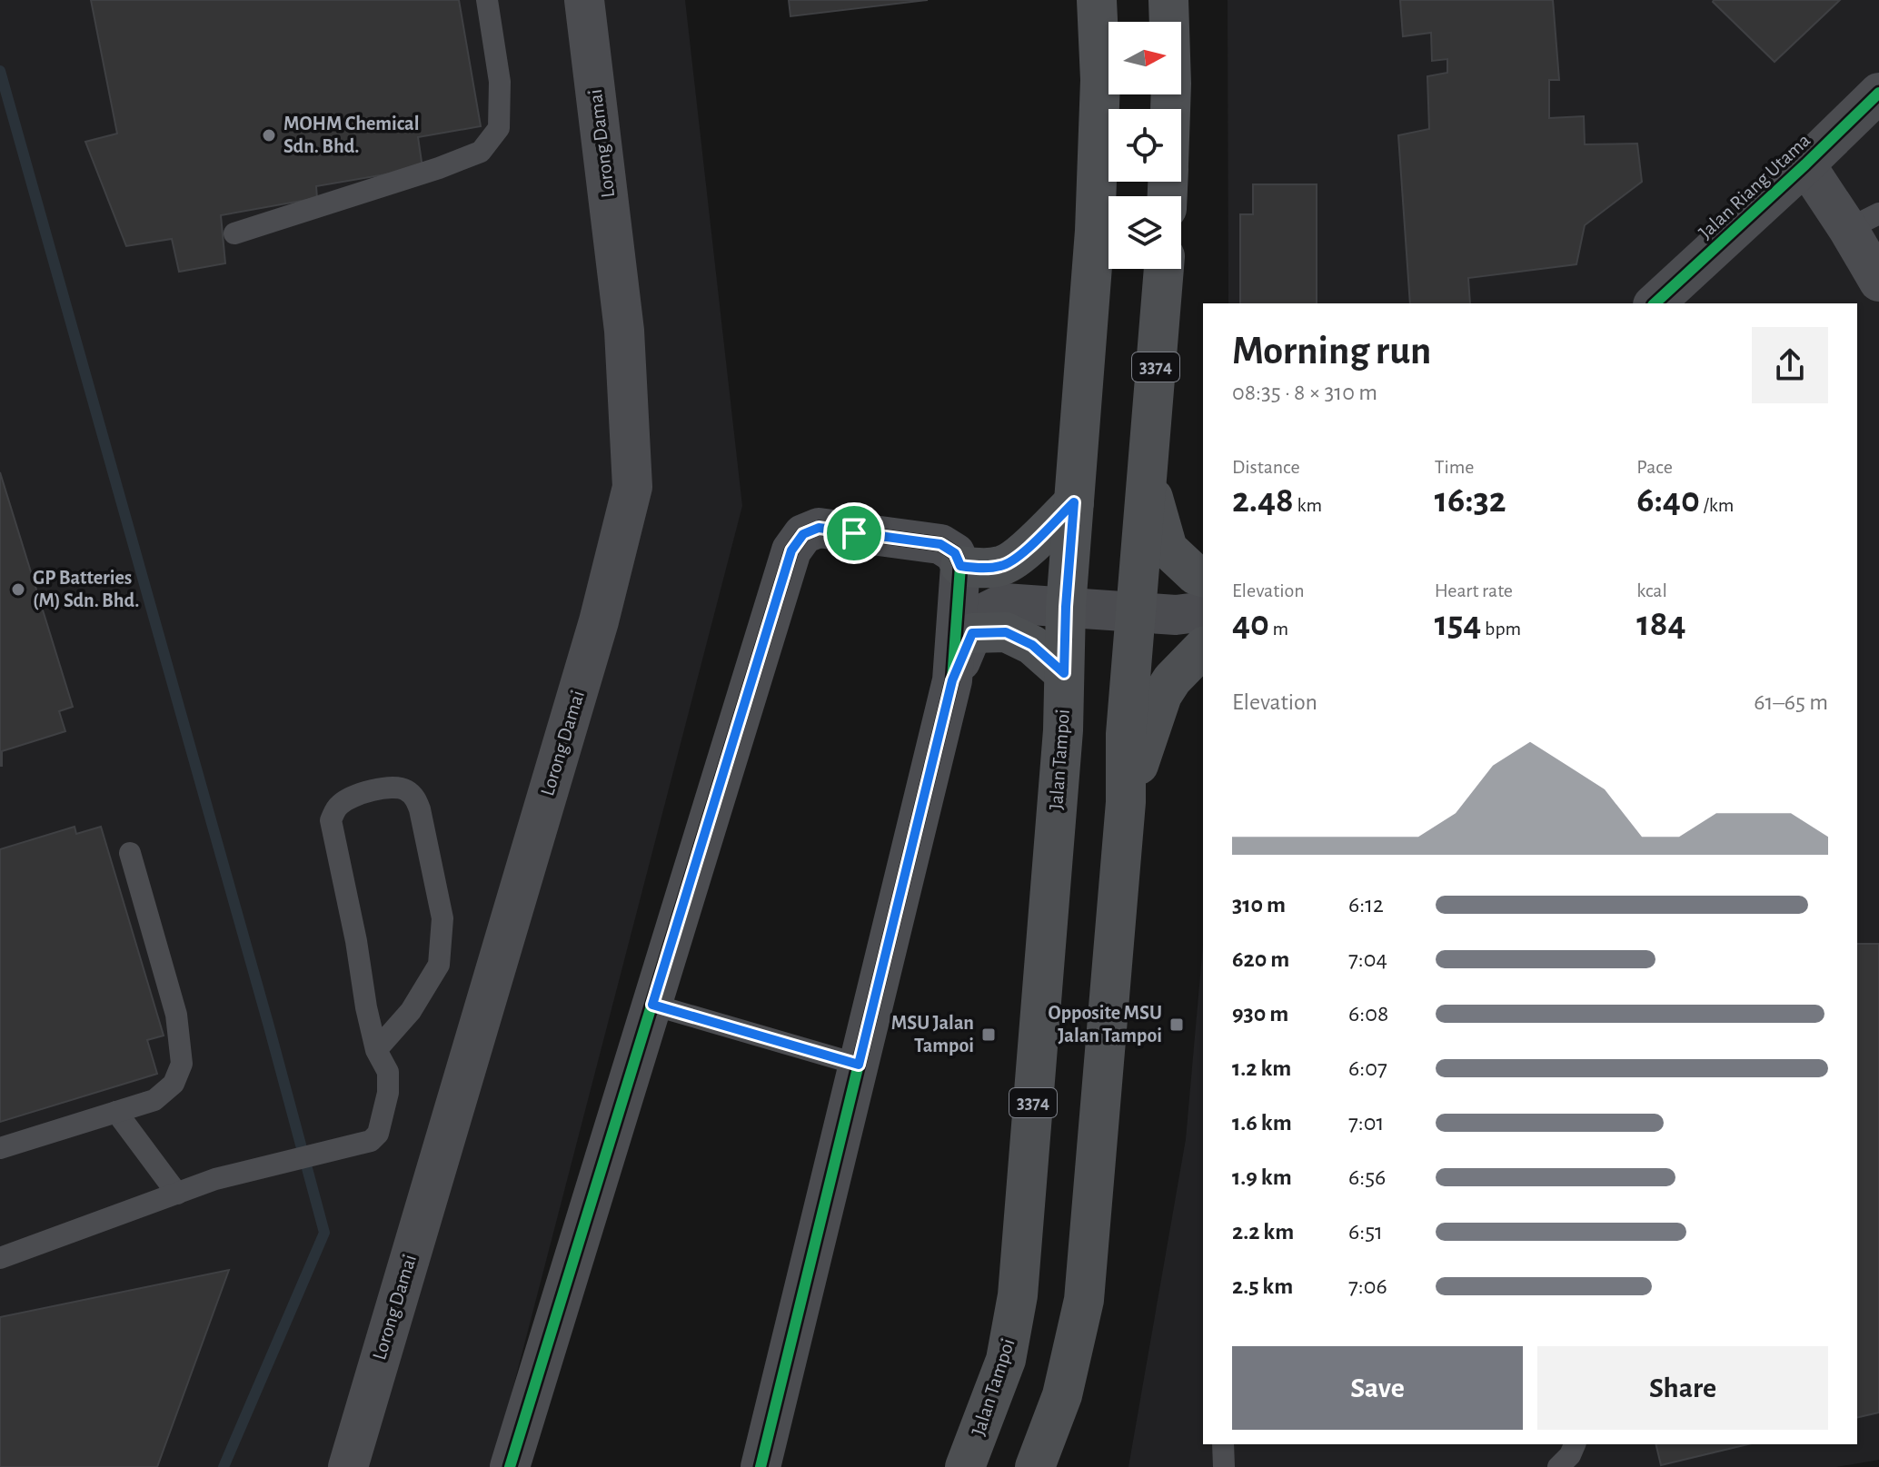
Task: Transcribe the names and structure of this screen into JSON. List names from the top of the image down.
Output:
{
  "streets": {
    "main road": ["3374", "Jalan Tampoi"],
    "street": ["Lorong Damai", "Jalan Riang Utama"]
  },
  "places": {
    "other": ["MOHM Chemical Sdn. Bhd.", "GP Batteries (M) Sdn. Bhd."],
    "transit": ["Opposite MSU Jalan Tampoi", "MSU Jalan Tampoi"]
  },
  "north": "right",
  "page": {
    "heading": ["Morning run", "08:35 · 8 × 310 m"],
    "stats": [
      ["Distance", "2.48 km"],
      ["Time", "16:32"],
      ["Pace", "6:40 /km"],
      ["Elevation", "40 m"],
      ["Heart rate", "154 bpm"],
      ["kcal", "184"]
    ],
    "chart": ["Elevation", "61–65 m"],
    "list": [
      {
        "name": "310 m",
        "note": "6:12"
      },
      {
        "name": "620 m",
        "note": "7:04"
      },
      {
        "name": "930 m",
        "note": "6:08"
      },
      {
        "name": "1.2 km",
        "note": "6:07"
      },
      {
        "name": "1.6 km",
        "note": "7:01"
      },
      {
        "name": "1.9 km",
        "note": "6:56"
      },
      {
        "name": "2.2 km",
        "note": "6:51"
      },
      {
        "name": "2.5 km",
        "note": "7:06"
      }
    ],
    "buttons": ["Save", "Share"]
  }
}
